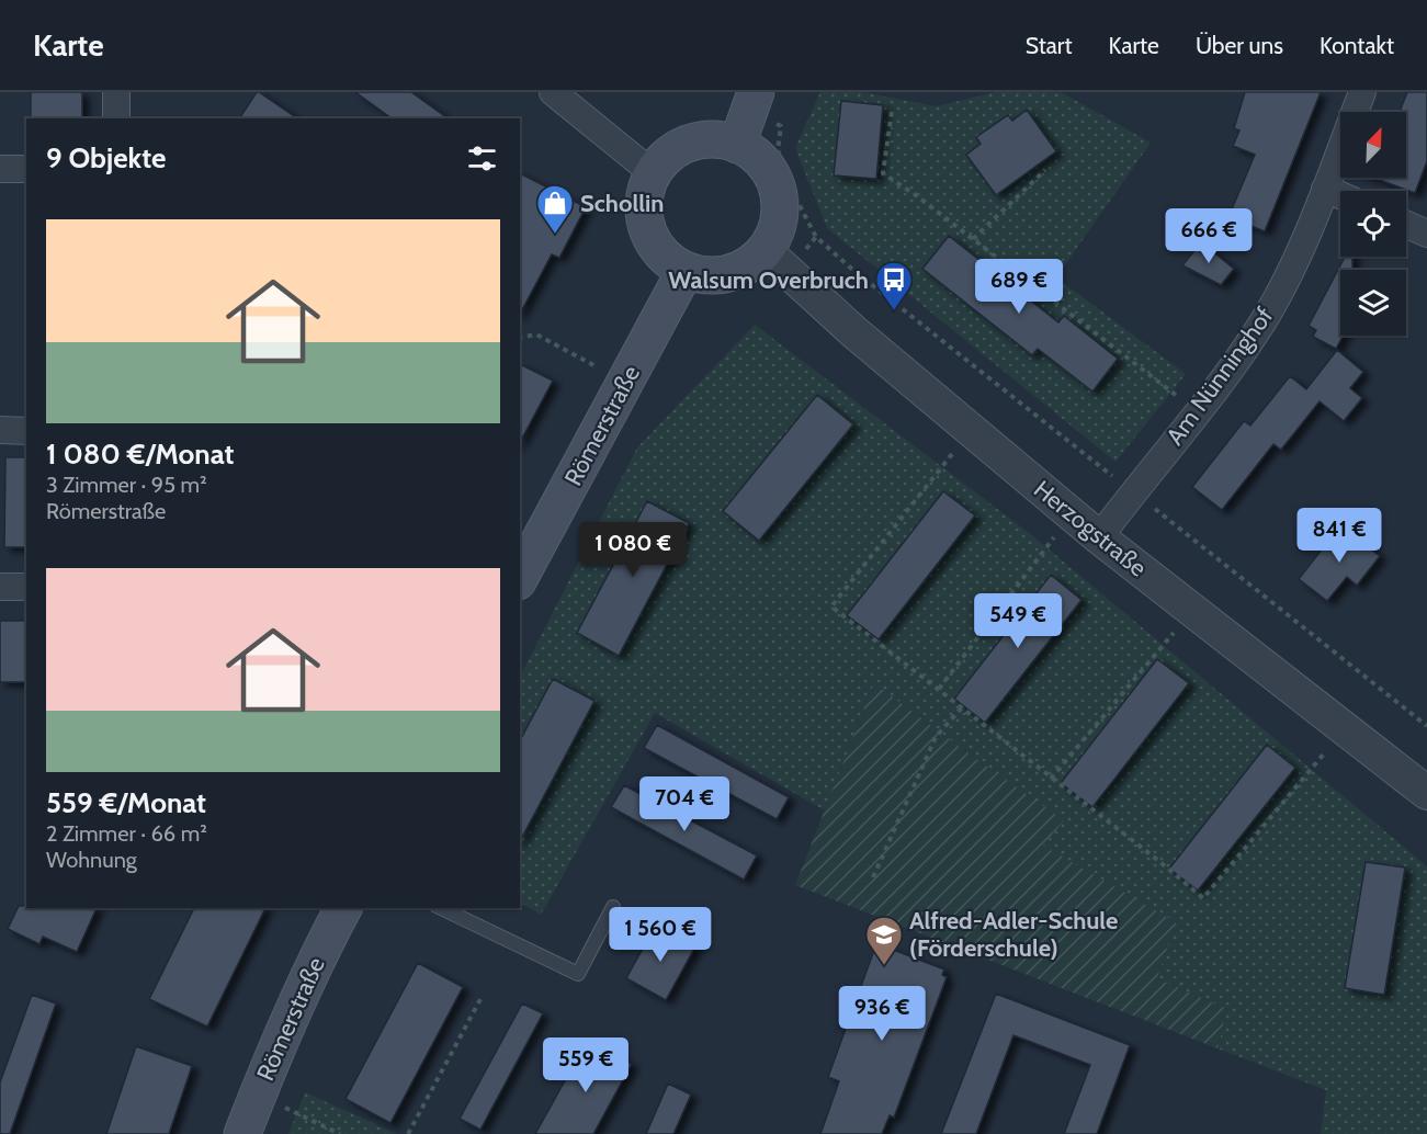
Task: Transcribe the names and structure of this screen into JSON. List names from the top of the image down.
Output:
{
  "streets": {
    "main road": ["Römerstraße"],
    "street": ["Am Nünninghof", "Herzogstraße"]
  },
  "crossings": [
    ["Am Nünninghof", "Herzogstraße"],
    ["Römerstraße", "Herzogstraße"]
  ],
  "places": {
    "shop": ["Schollin"],
    "bus stop": ["Walsum Overbruch"],
    "school or university": ["Alfred-Adler-Schule (Förderschule)"]
  },
  "north": "top right",
  "page": {
    "header": "Karte",
    "nav": [
      "Start",
      "Karte",
      "Über uns",
      "Kontakt"
    ],
    "heading": "9 Objekte",
    "list": [
      {
        "name": "1 080 €/Monat",
        "note": "3 Zimmer · 95 m² · Römerstraße"
      },
      {
        "name": "559 €/Monat",
        "note": "2 Zimmer · 66 m² · Wohnung"
      }
    ],
    "price": [
      "666 €",
      "689 €",
      "841 €",
      "1 080 €",
      "549 €",
      "704 €",
      "1 560 €",
      "936 €",
      "559 €"
    ]
  }
}
